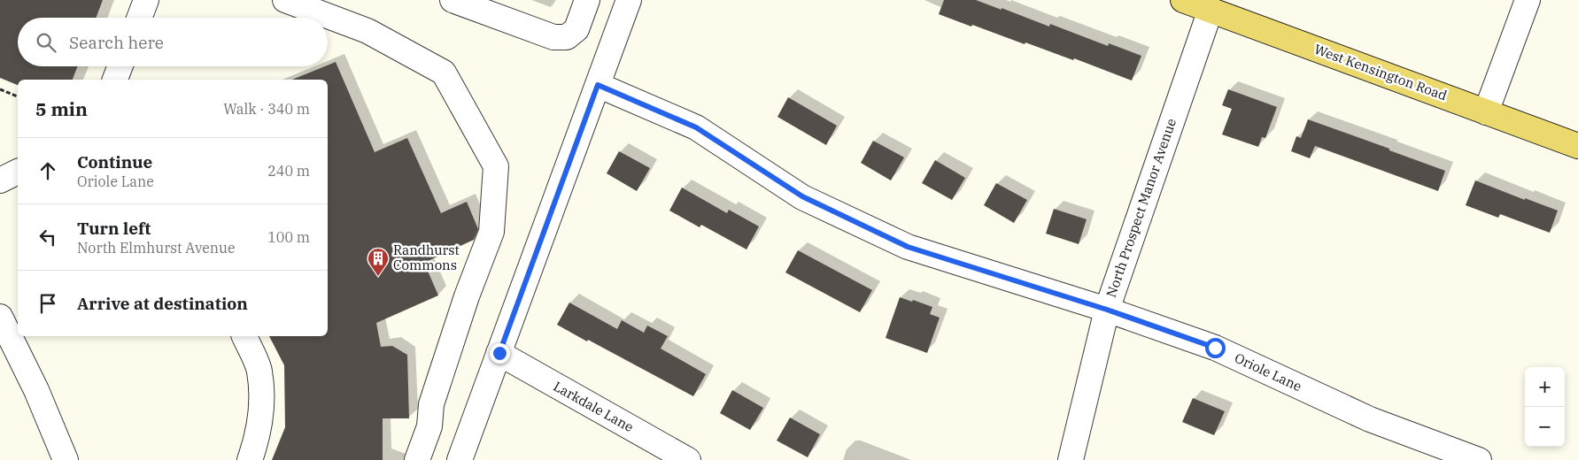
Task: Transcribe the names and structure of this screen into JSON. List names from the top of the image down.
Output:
{
  "streets": {
    "main road": ["West Kensington Road"],
    "street": ["North Prospect Manor Avenue", "Oriole Lane", "Larkdale Lane"]
  },
  "crossings": [
    ["West Kensington Road", "North Prospect Manor Avenue"],
    ["North Prospect Manor Avenue", "Oriole Lane"]
  ],
  "places": {
    "building": ["Randhurst Commons"]
  },
  "page": {
    "search": "Search here",
    "heading": ["5 min", "Walk · 340 m"],
    "list": [
      ["Continue", "Oriole Lane", "240 m"],
      ["Turn left", "North Elmhurst Avenue", "100 m"],
      "Arrive at destination"
    ],
    "map_buttons": ["+", "−"]
  }
}
